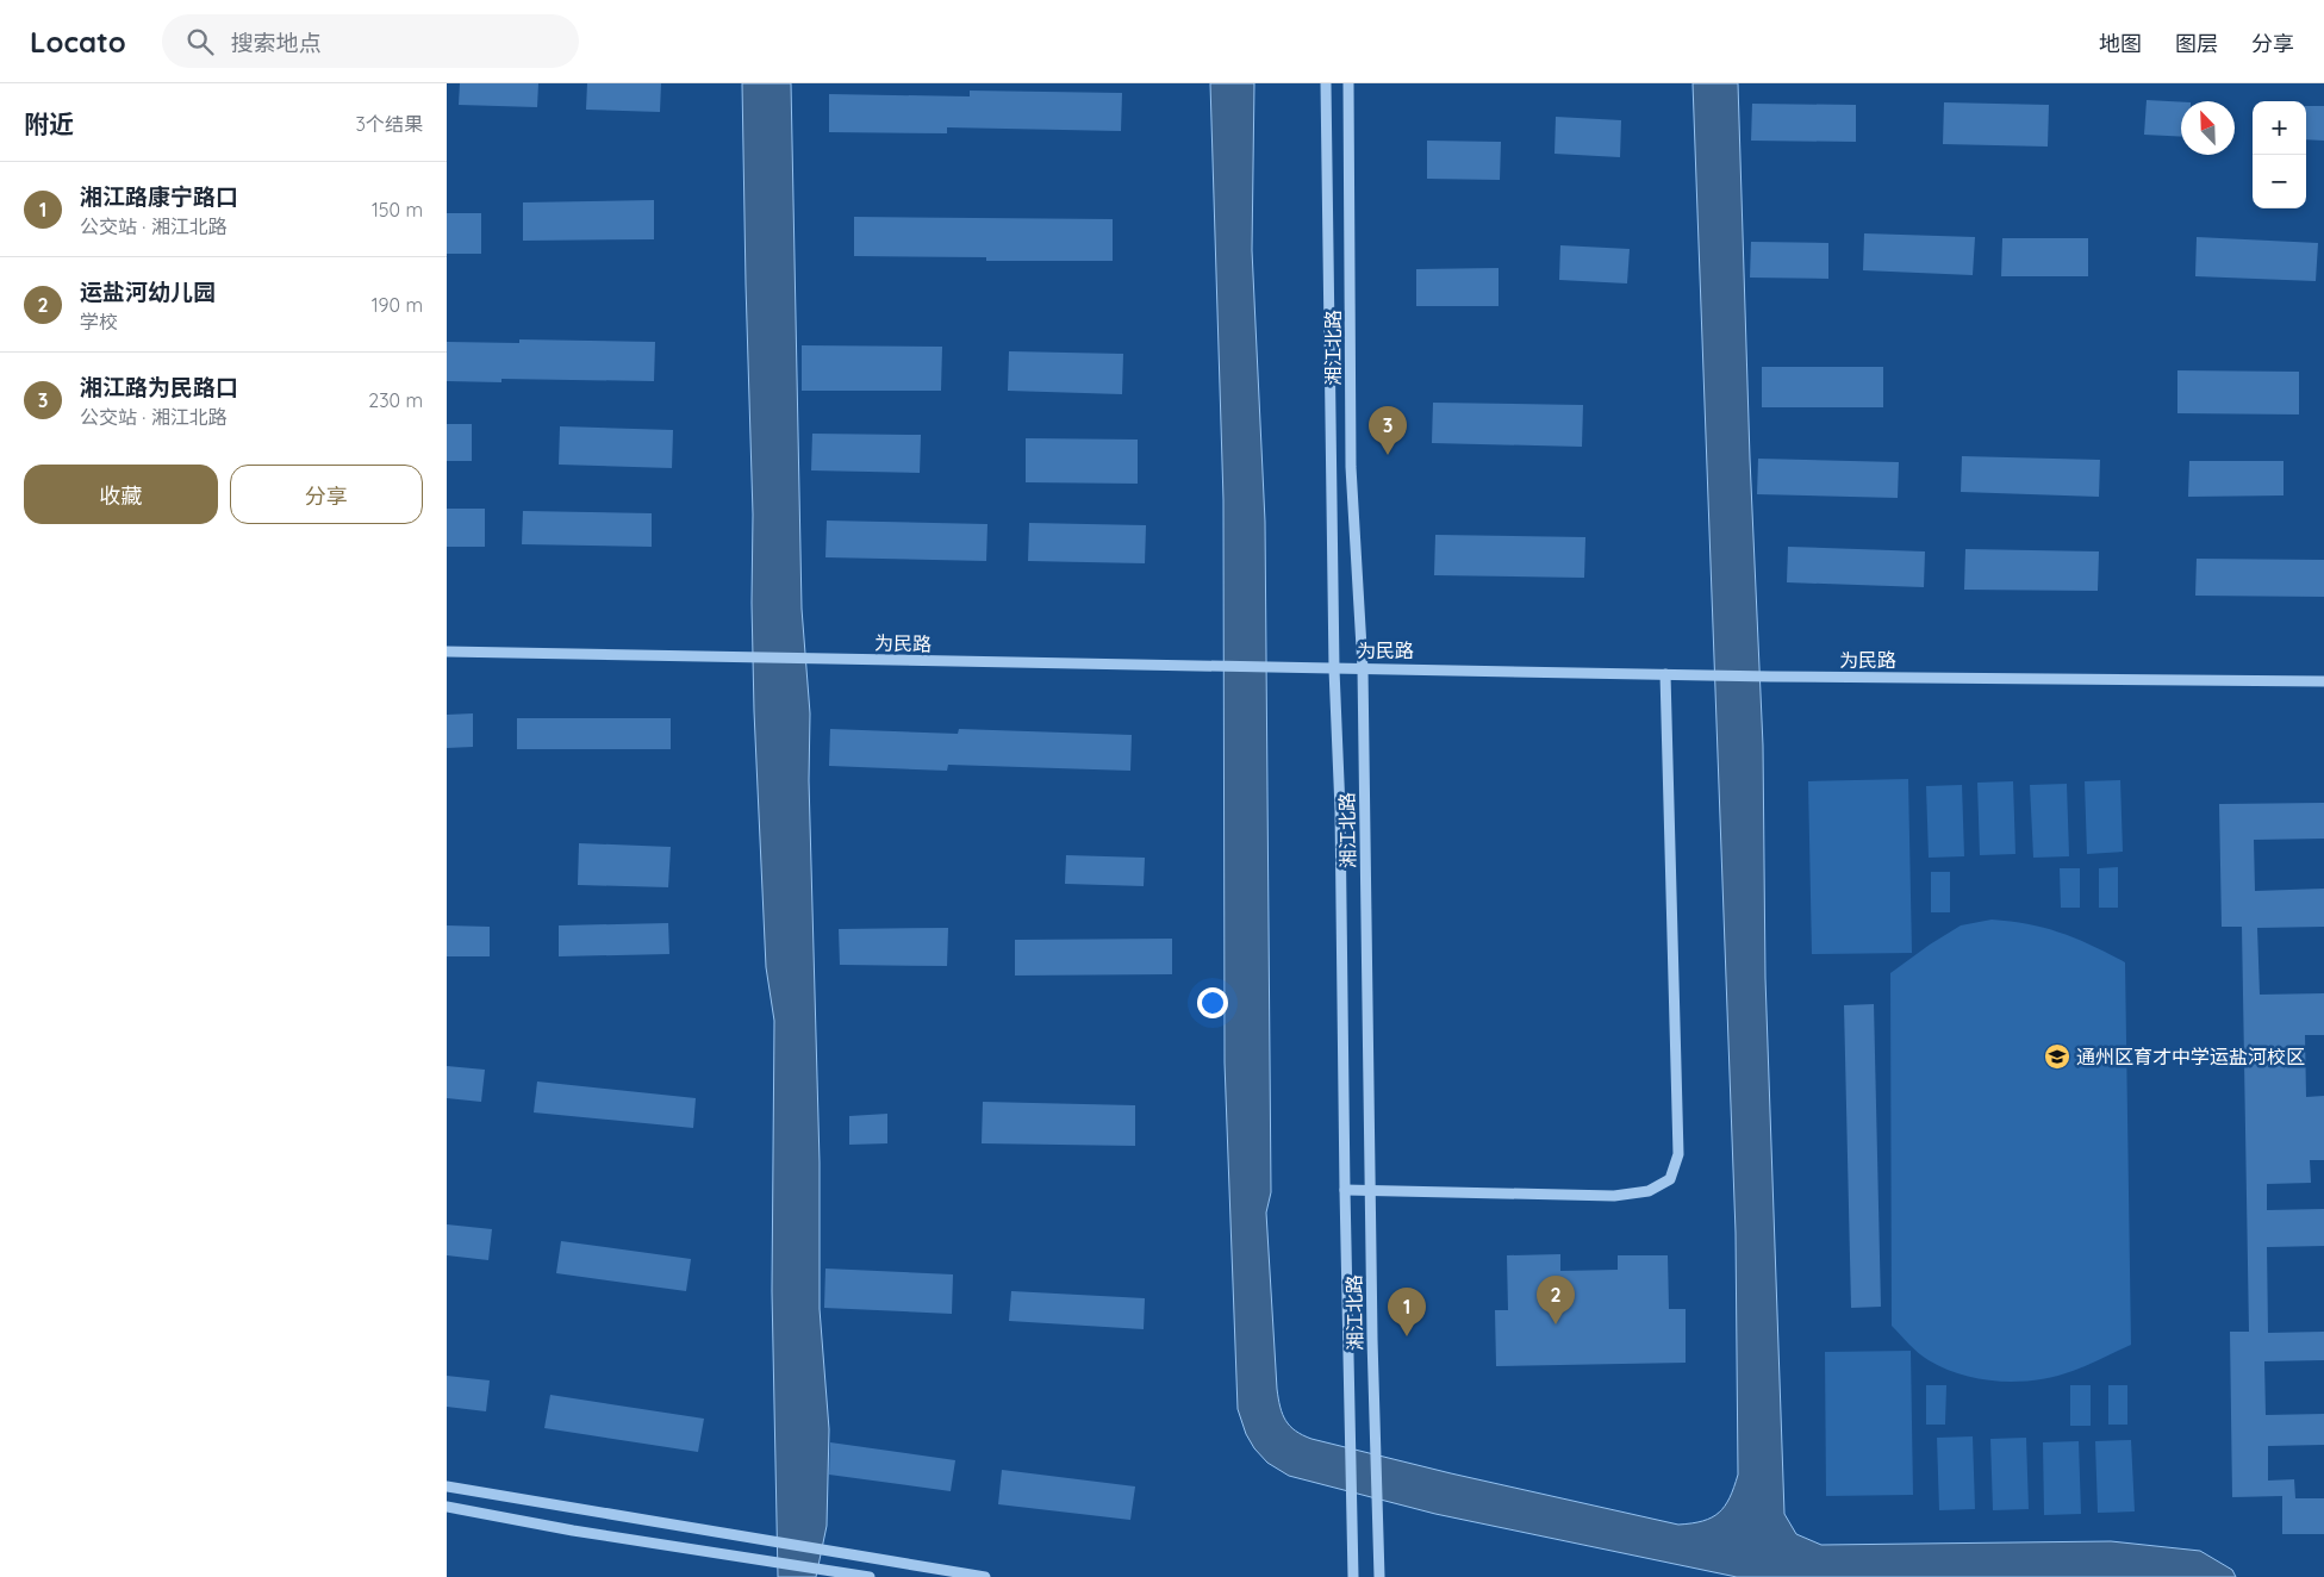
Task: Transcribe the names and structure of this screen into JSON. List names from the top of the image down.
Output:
{
  "streets": {
    "street": ["湘江北路", "为民路"]
  },
  "crossings": [
    ["湘江北路", "为民路"]
  ],
  "places": {
    "school or university": ["通州区育才中学运盐河校区"]
  },
  "north": "top left",
  "page": {
    "header": "Locato",
    "search": "搜索地点",
    "nav": ["地图", "图层", "分享"],
    "heading": ["附近", "3个结果"],
    "map_buttons": ["+", "−"],
    "list": [
      {
        "mark": "1",
        "name": "湘江路康宁路口",
        "note": "公交站 · 湘江北路",
        "value": "150 m"
      },
      {
        "mark": "2",
        "name": "运盐河幼儿园",
        "note": "学校",
        "value": "190 m"
      },
      {
        "mark": "3",
        "name": "湘江路为民路口",
        "note": "公交站 · 湘江北路",
        "value": "230 m"
      }
    ],
    "pins": ["3", "2", "1"],
    "buttons": ["收藏", "分享"]
  }
}
